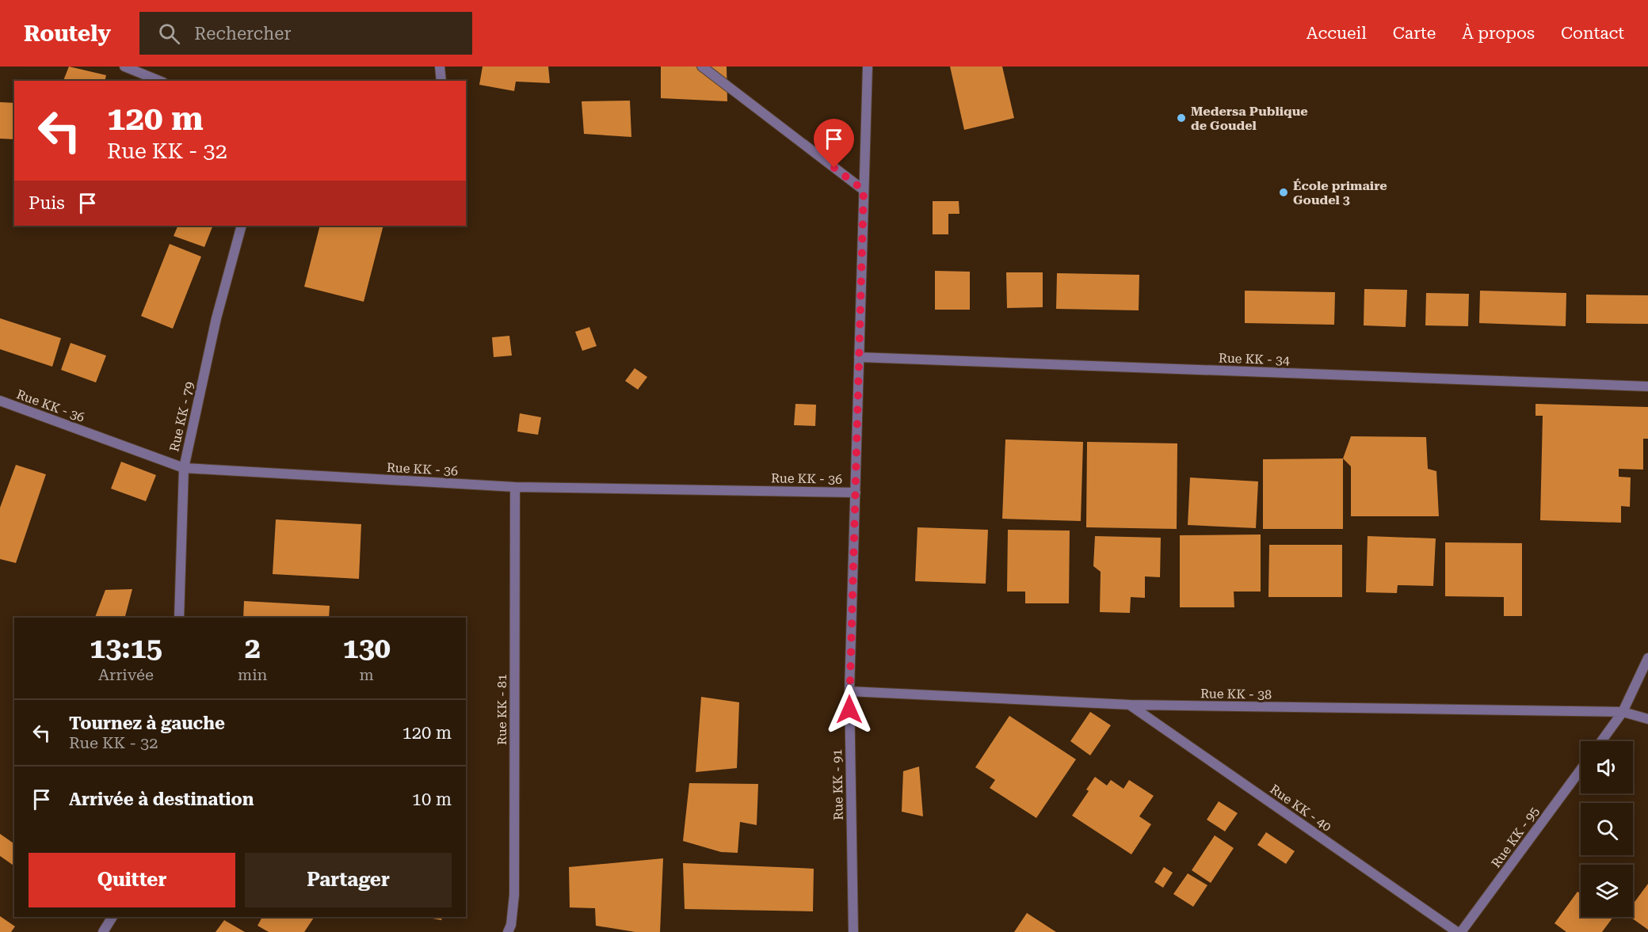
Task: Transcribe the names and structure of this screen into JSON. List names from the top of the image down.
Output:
{
  "streets": {
    "street": [
      "Rue KK - 34",
      "Rue KK - 36",
      "Rue KK - 79",
      "Rue KK - 38",
      "Rue KK - 81",
      "Rue KK - 91",
      "Rue KK - 40",
      "Rue KK - 95"
    ]
  },
  "crossings": [
    ["Rue KK - 34", "Rue KK - 91"],
    ["Rue KK - 36", "Rue KK - 79"],
    ["Rue KK - 36", "Rue KK - 81"],
    ["Rue KK - 36", "Rue KK - 91"],
    ["Rue KK - 38", "Rue KK - 91"],
    ["Rue KK - 38", "Rue KK - 40"]
  ],
  "places": ["Medersa Publique de Goudel", "École primaire Goudel 3"],
  "page": {
    "header": "Routely",
    "search": "Rechercher",
    "nav": [
      "Accueil",
      "Carte",
      "À propos",
      "Contact"
    ],
    "turn": ["120 m", "Rue KK - 32"],
    "then": "Puis",
    "eta": [
      "13:15",
      "Arrivée",
      "2",
      "min",
      "130",
      "m"
    ],
    "list": [
      {
        "name": "Tournez à gauche",
        "note": "Rue KK - 32",
        "value": "120 m"
      },
      {
        "name": "Arrivée à destination",
        "value": "10 m"
      }
    ],
    "buttons": ["Quitter", "Partager"]
  }
}
